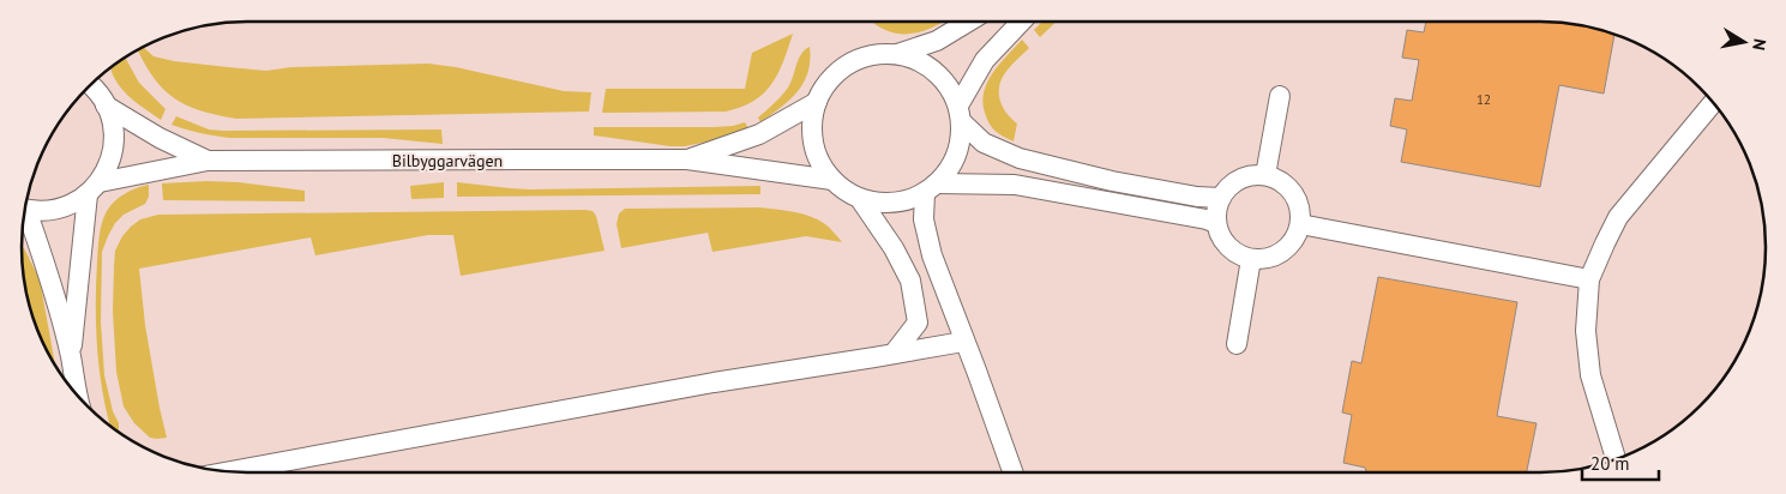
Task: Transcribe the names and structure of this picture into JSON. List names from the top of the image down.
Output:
{
  "streets": {
    "street": ["Bilbyggarvägen"]
  },
  "house_numbers": ["12"],
  "scale_bar": "20 m",
  "north": "right"
}
